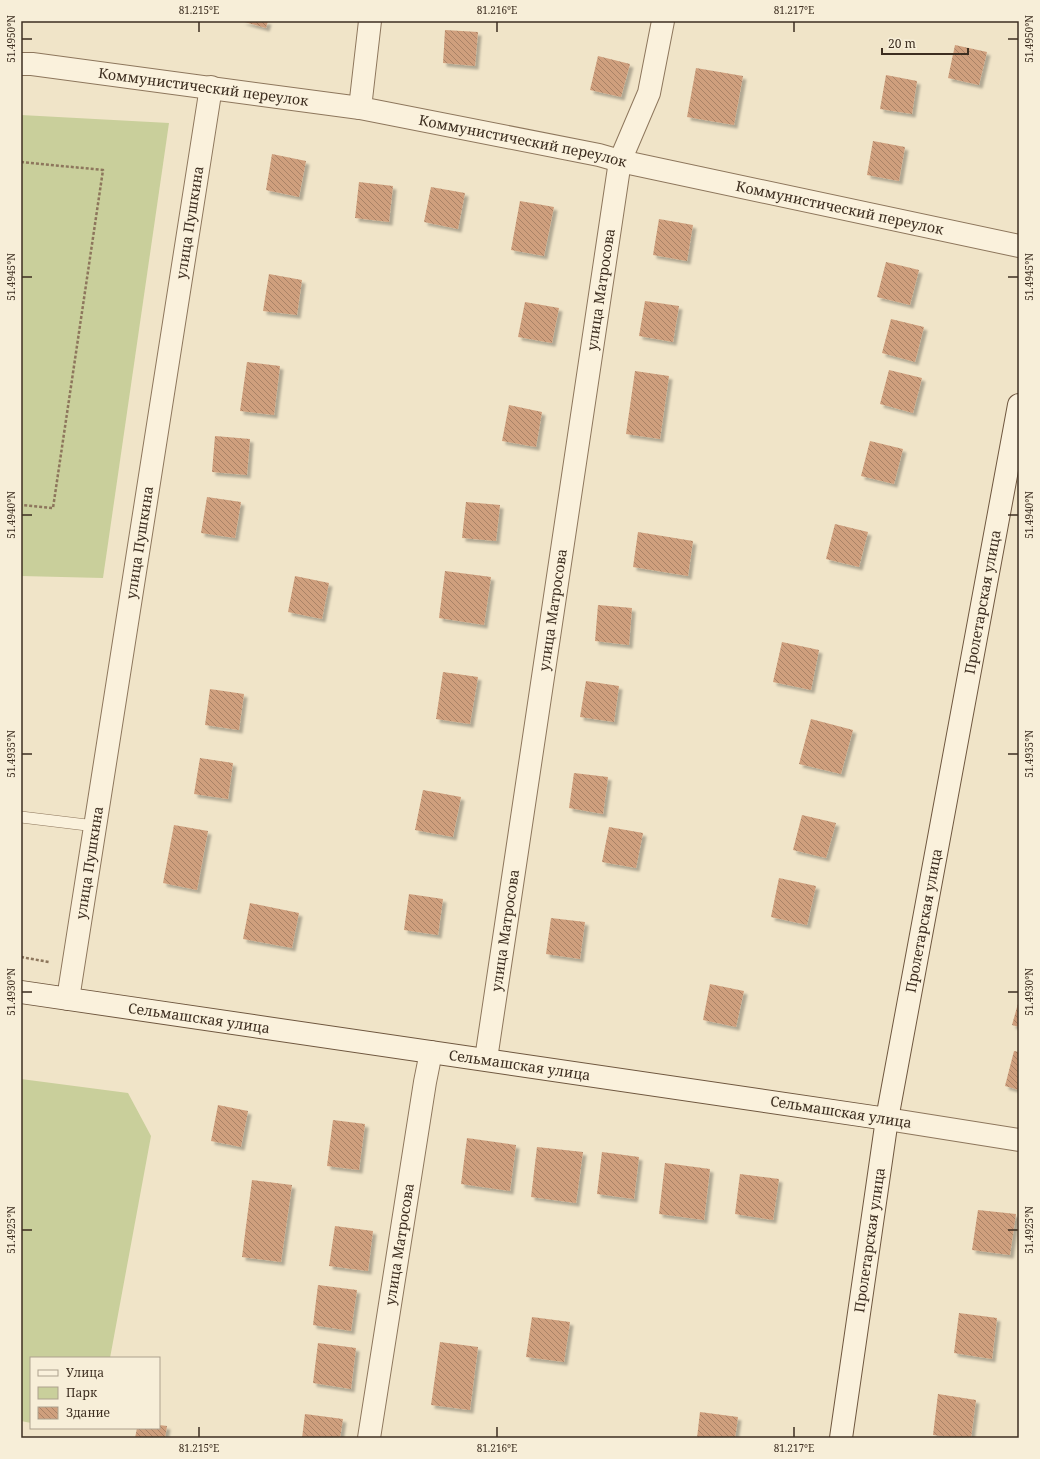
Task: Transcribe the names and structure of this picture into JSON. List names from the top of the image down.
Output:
{
  "streets": {
    "street": [
      "Коммунистический переулок",
      "улица Пушкина",
      "улица Матросова",
      "Пролетарская улица",
      "Сельмашская улица"
    ]
  },
  "crossings": [
    ["Коммунистический переулок", "улица Пушкина"],
    ["Коммунистический переулок", "улица Матросова"],
    ["улица Пушкина", "Сельмашская улица"],
    ["улица Матросова", "Сельмашская улица"],
    ["Пролетарская улица", "Сельмашская улица"]
  ],
  "legend": ["Улица", "Парк", "Здание"],
  "scale_bar": "20 m",
  "coordinates": [
    "81.215°E",
    "81.216°E",
    "81.217°E",
    "51.4950°N",
    "51.4945°N",
    "51.4940°N",
    "51.4935°N",
    "51.4930°N",
    "51.4925°N"
  ]
}
